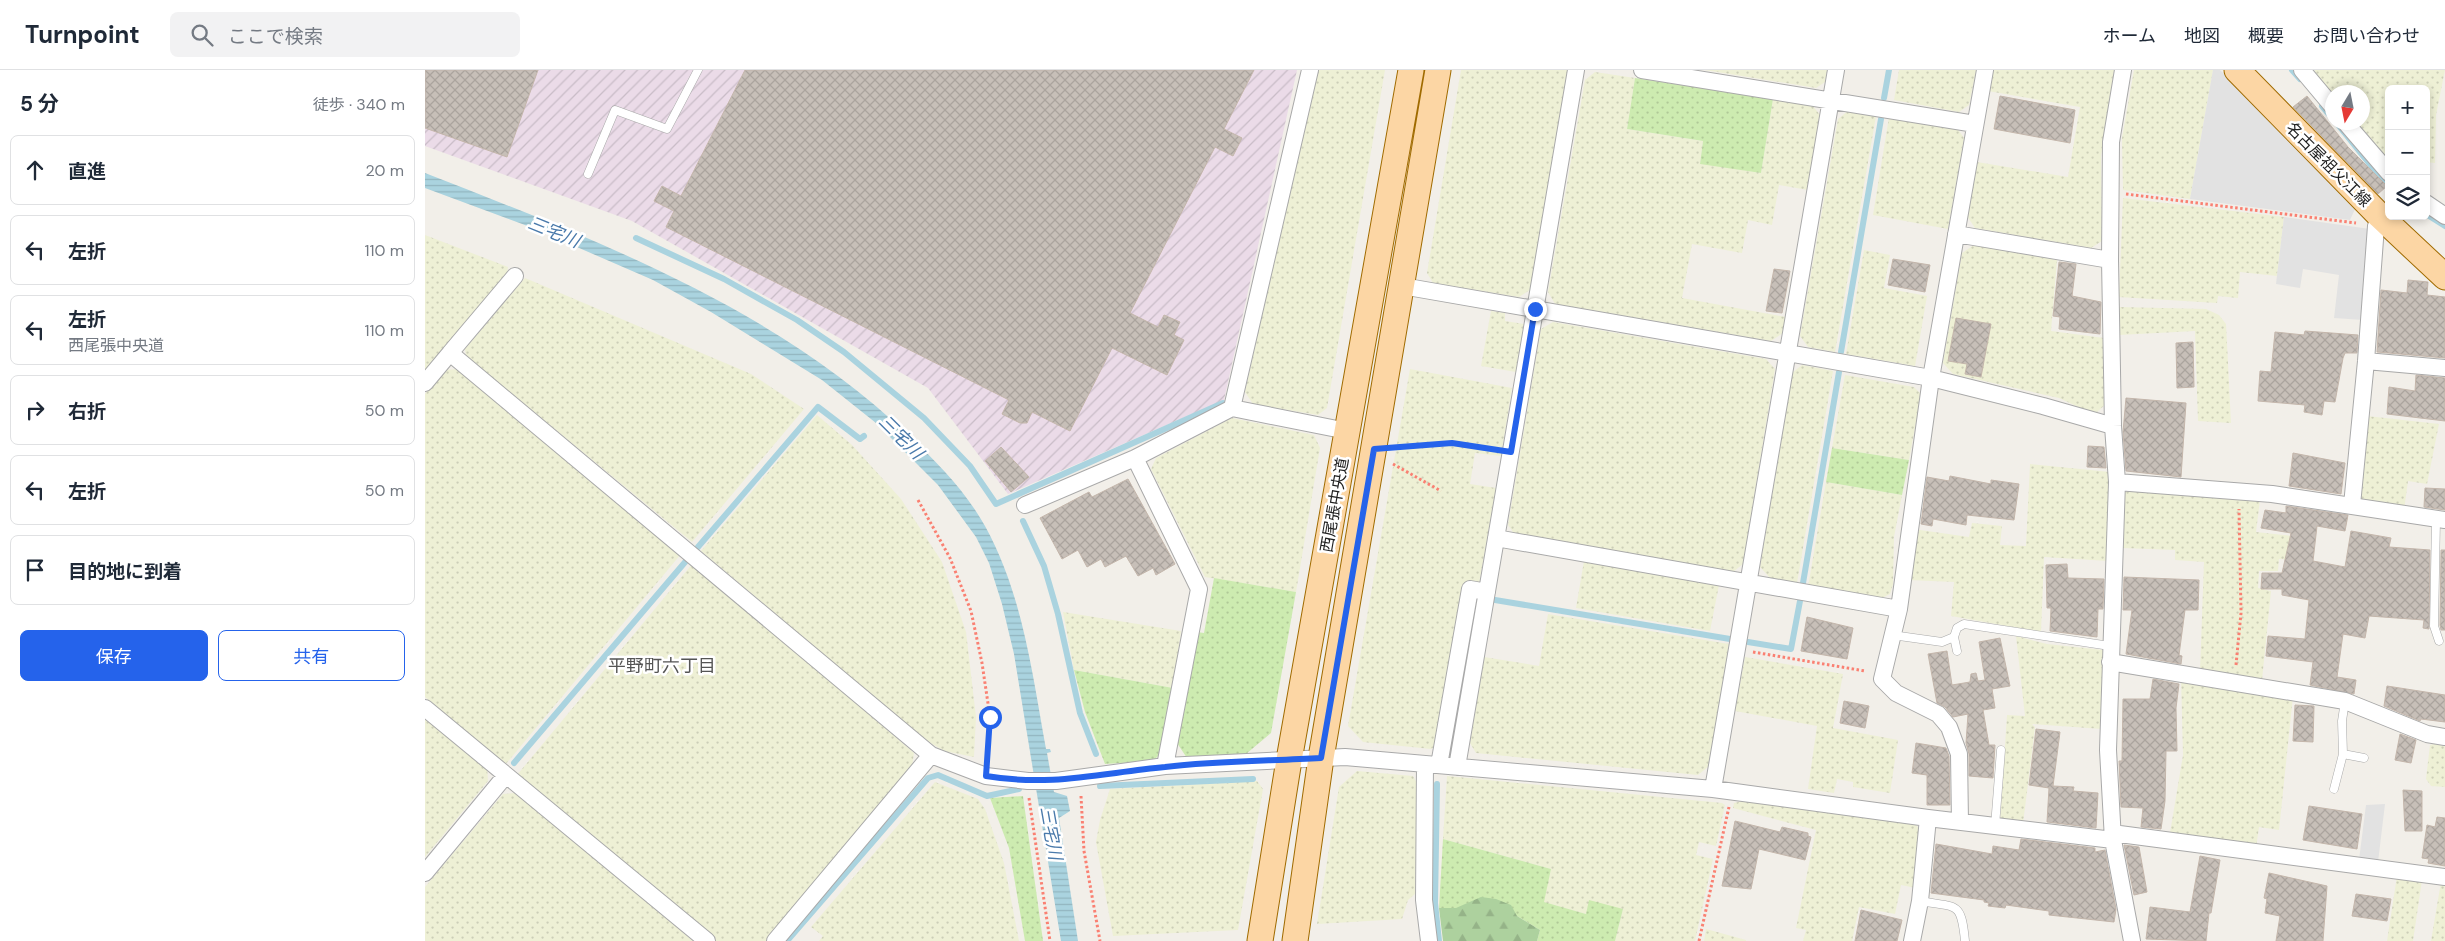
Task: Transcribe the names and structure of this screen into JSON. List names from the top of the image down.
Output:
{
  "streets": {
    "main road": ["名古屋祖父江線", "西尾張中央道"]
  },
  "districts": ["平野町六丁目"],
  "water": ["三宅川"],
  "north": "bottom",
  "page": {
    "header": "Turnpoint",
    "search": "ここで検索",
    "nav": [
      "ホーム",
      "地図",
      "概要",
      "お問い合わせ"
    ],
    "heading": ["5 分", "徒歩 · 340 m"],
    "map_buttons": ["+", "−"],
    "list": [
      ["直進", "20 m"],
      ["左折", "110 m"],
      ["左折", "西尾張中央道", "110 m"],
      ["右折", "50 m"],
      ["左折", "50 m"],
      "目的地に到着"
    ],
    "buttons": ["保存", "共有"]
  }
}
